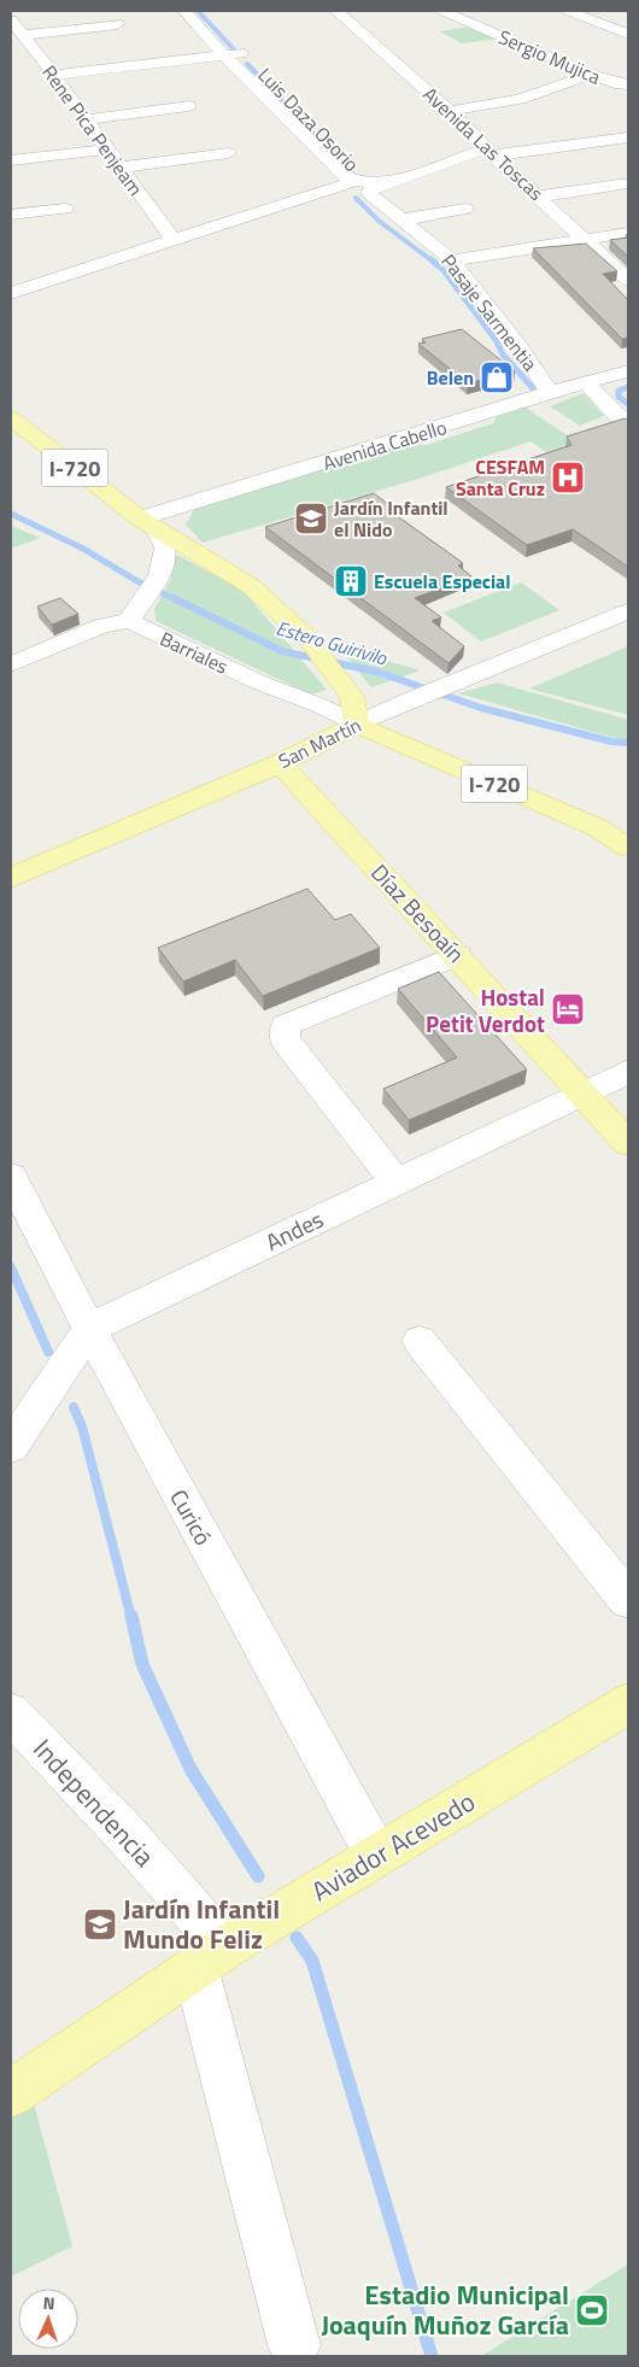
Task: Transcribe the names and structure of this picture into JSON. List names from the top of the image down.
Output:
{
  "streets": {
    "main road": [
      "I-720",
      "San Martín",
      "Díaz Besoaín",
      "Aviador Acevedo"
    ],
    "street": [
      "Sergio Mujica",
      "Luis Daza Osorio",
      "Rene Pica Penjeam",
      "Avenida Las Toscas",
      "Pasaje Sarmentia",
      "Avenida Cabello",
      "Barriales",
      "Andes",
      "Curicó",
      "Independencia"
    ]
  },
  "crossings": [
    ["Luis Daza Osorio", "Pasaje Sarmentia"],
    ["Pasaje Sarmentia", "Avenida Cabello"],
    ["Avenida Cabello", "I-720"],
    ["I-720", "Barriales"],
    ["I-720", "San Martín"],
    ["Barriales", "San Martín"],
    ["San Martín", "Díaz Besoaín"],
    ["Díaz Besoaín", "Andes"],
    ["Andes", "Curicó"],
    ["Curicó", "Aviador Acevedo"],
    ["Independencia", "Aviador Acevedo"]
  ],
  "water": ["Estero Guirivilo"],
  "places": {
    "shop": ["Belen"],
    "hospital": ["CESFAM Santa Cruz"],
    "school or university": ["Jardín Infantil el Nido", "Jardín Infantil Mundo Feliz"],
    "building": ["Escuela Especial"],
    "hotel": ["Hostal Petit Verdot"],
    "sports": ["Estadio Municipal Joaquín Muñoz García"]
  },
  "north": "top"
}
